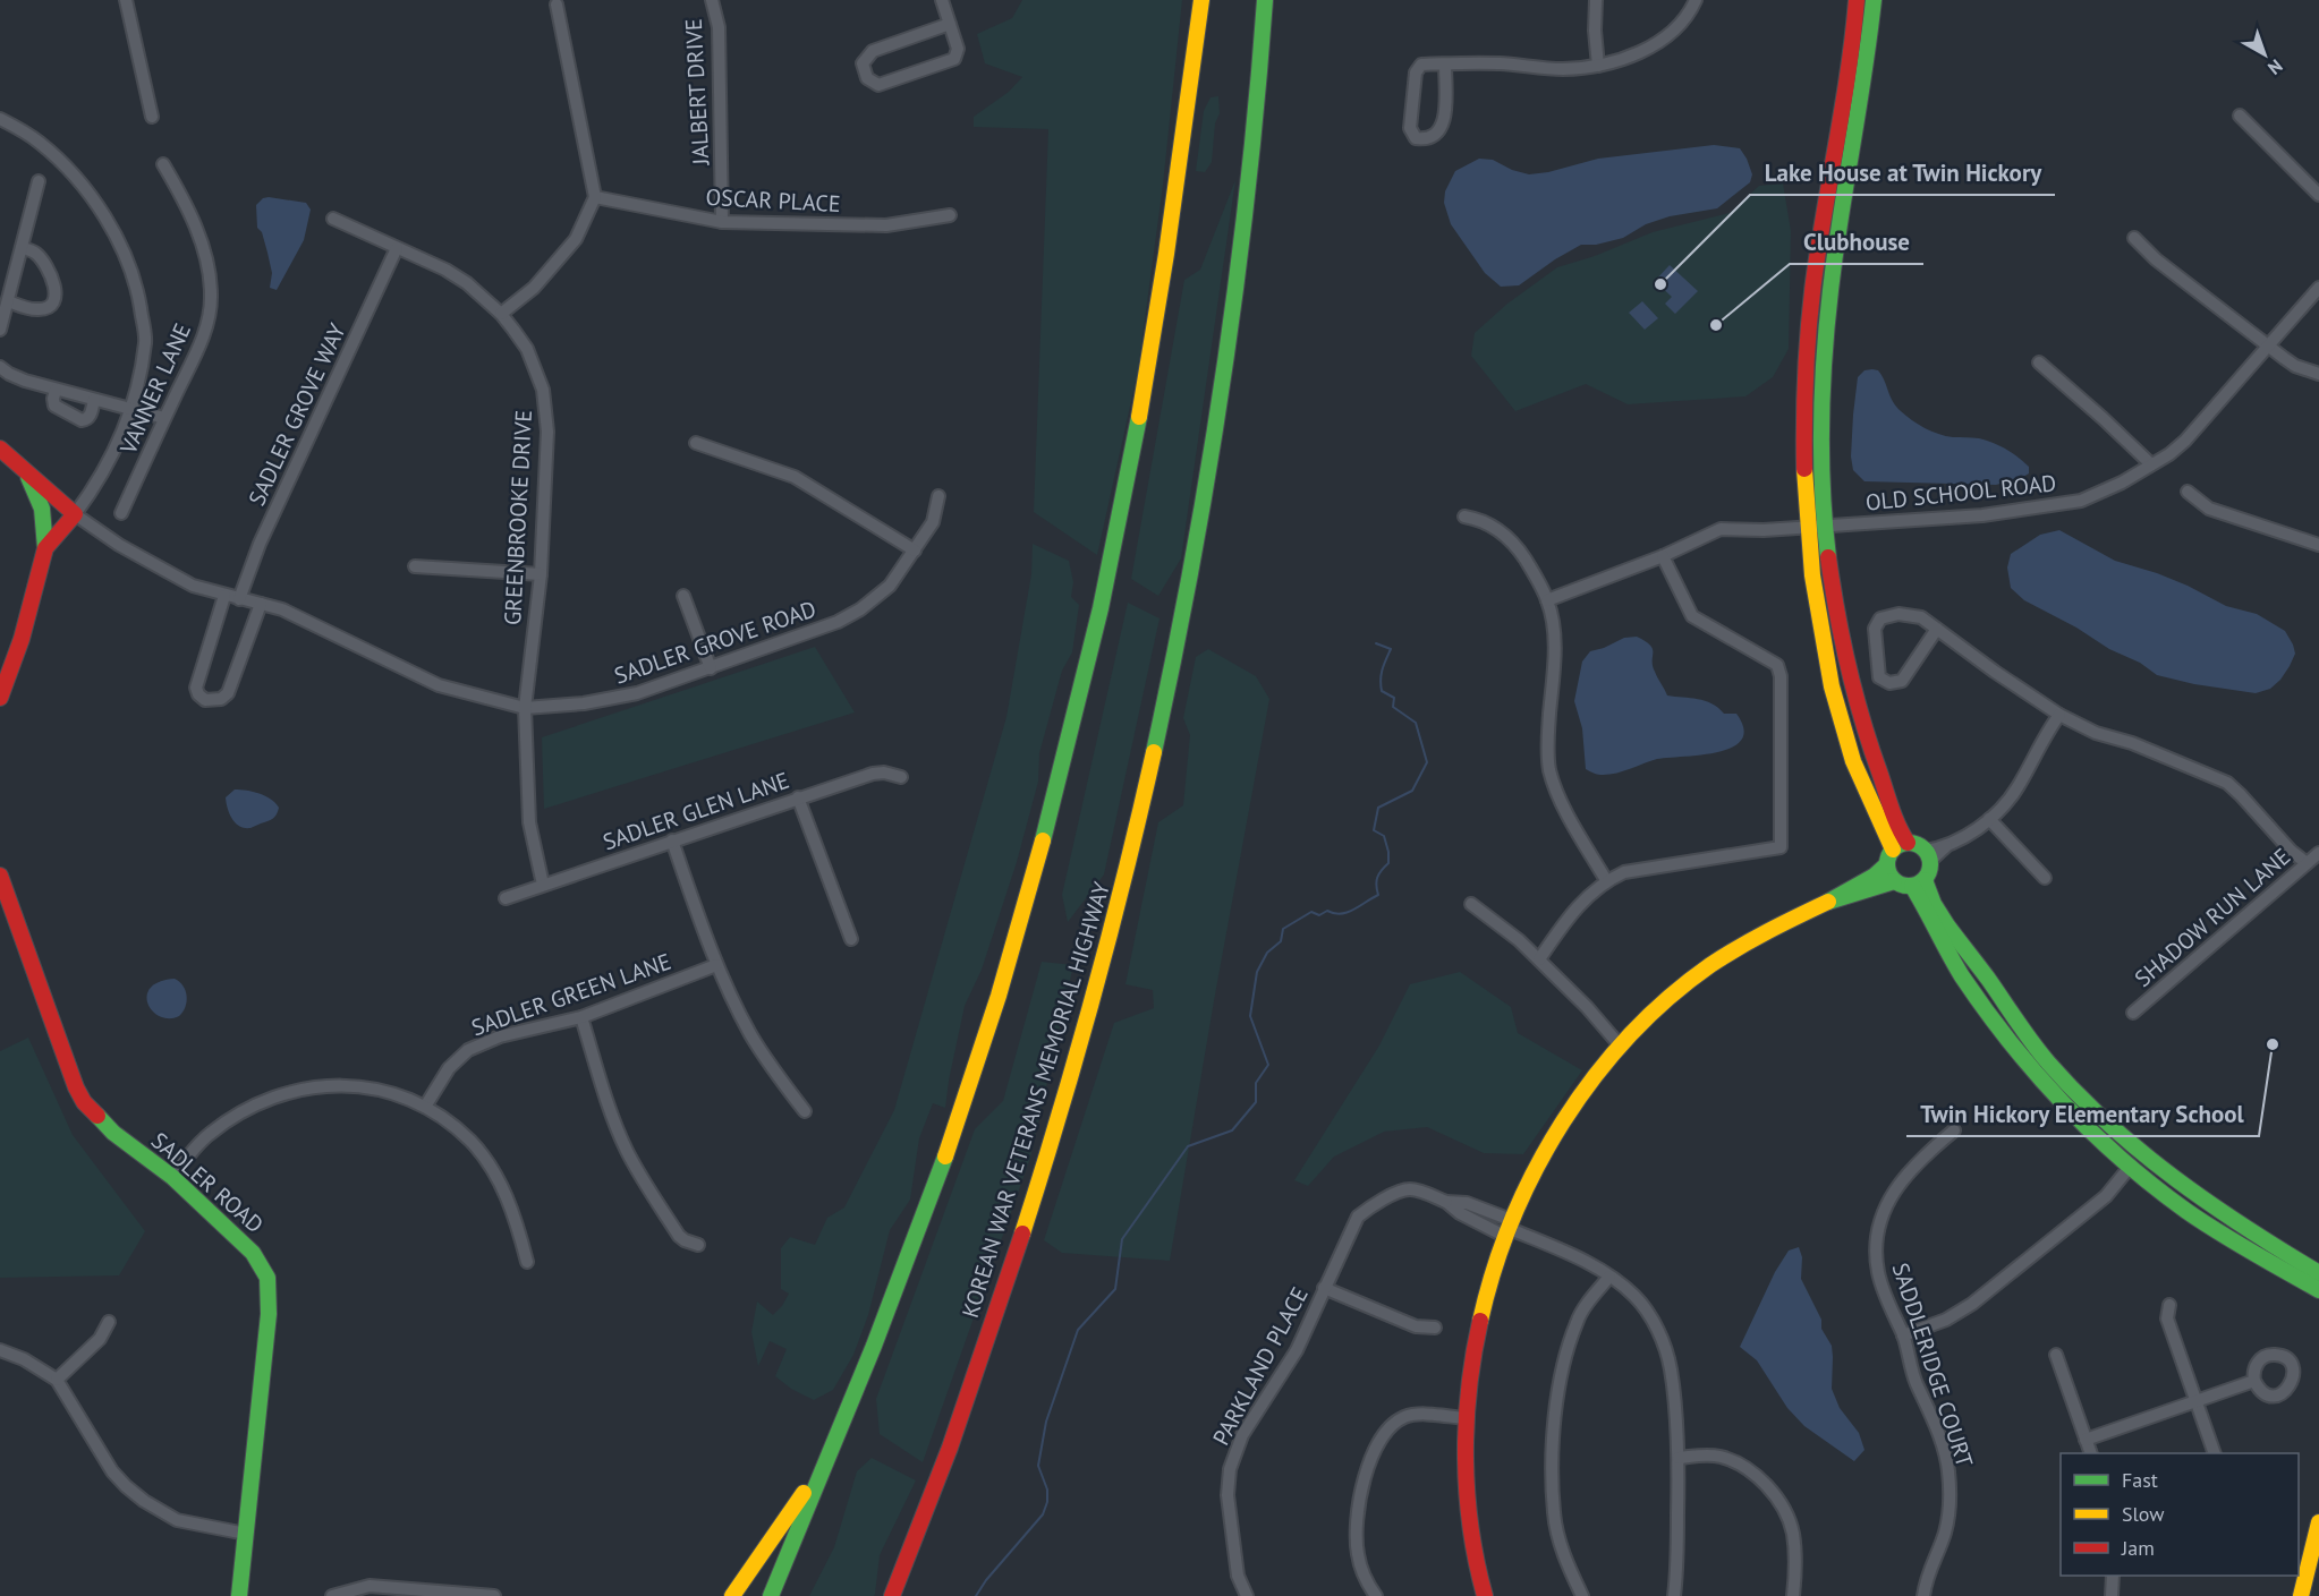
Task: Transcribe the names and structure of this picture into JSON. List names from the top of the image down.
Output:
{
  "streets": {
    "main road": ["KOREAN WAR VETERANS MEMORIAL HIGHWAY", "SADLER ROAD"],
    "street": [
      "JALBERT DRIVE",
      "OSCAR PLACE",
      "VANNER LANE",
      "SADLER GROVE WAY",
      "OLD SCHOOL ROAD",
      "GREENBROOKE DRIVE",
      "SADLER GROVE ROAD",
      "SADLER GLEN LANE",
      "SHADOW RUN LANE",
      "SADLER GREEN LANE",
      "SADDLERIDGE COURT",
      "PARKLAND PLACE"
    ]
  },
  "crossings": [
    ["JALBERT DRIVE", "OSCAR PLACE"],
    ["SADLER GROVE WAY", "GREENBROOKE DRIVE"],
    ["SADLER GROVE WAY", "SADLER GROVE ROAD"],
    ["GREENBROOKE DRIVE", "SADLER GROVE ROAD"],
    ["GREENBROOKE DRIVE", "SADLER GLEN LANE"]
  ],
  "places": ["Lake House at Twin Hickory", "Clubhouse", "Twin Hickory Elementary School"],
  "legend": ["Fast", "Slow", "Jam"],
  "north": "bottom right"
}
